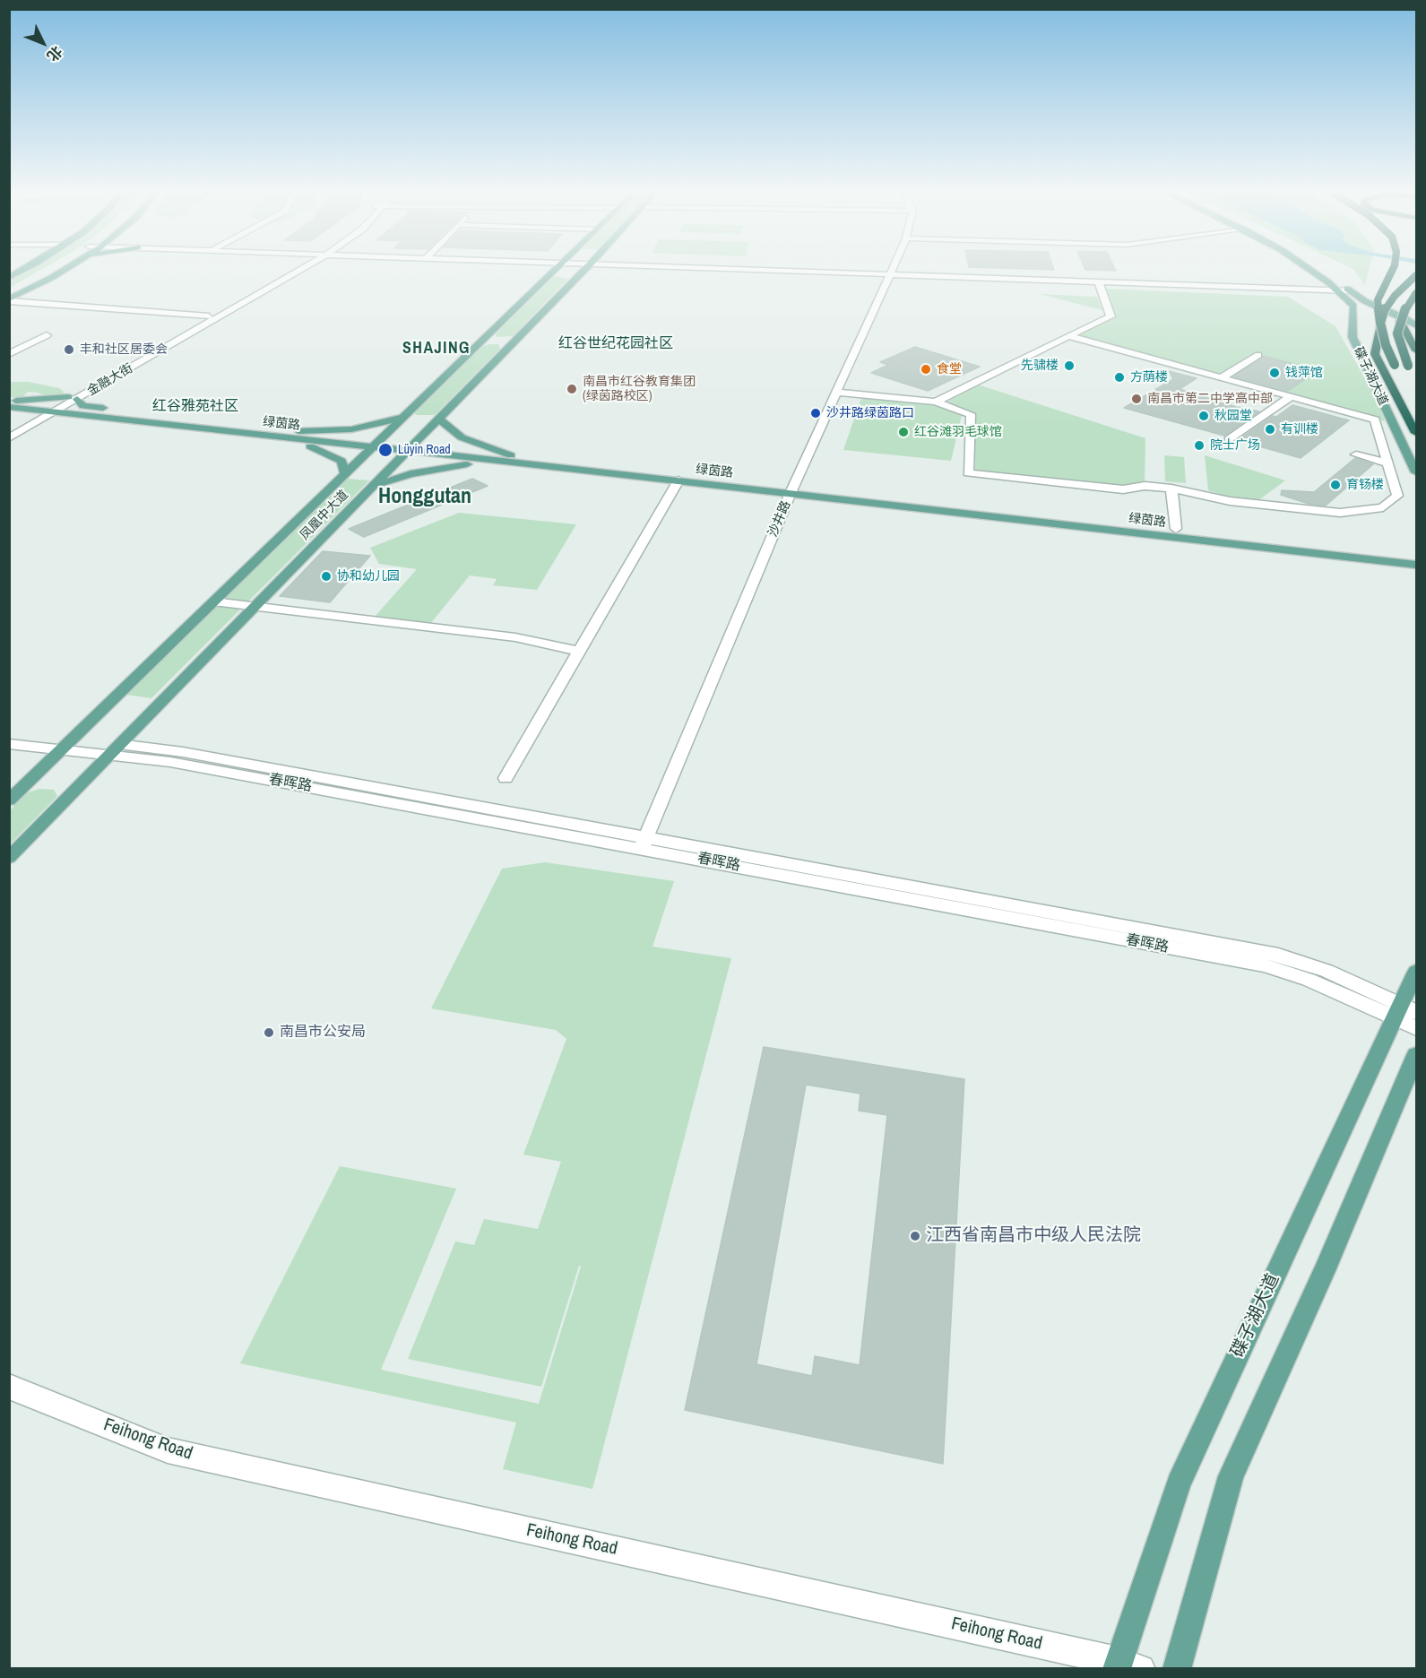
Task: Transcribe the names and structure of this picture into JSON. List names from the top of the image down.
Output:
{
  "streets": {
    "main road": ["碟子湖大道", "绿茵路", "凤凰中大道"],
    "street": [
      "金融大街",
      "沙井路",
      "春晖路",
      "Feihong Road"
    ]
  },
  "crossings": [
    ["碟子湖大道", "春晖路"],
    ["碟子湖大道", "Feihong Road"],
    ["金融大街", "绿茵路"],
    ["绿茵路", "凤凰中大道"],
    ["绿茵路", "沙井路"],
    ["凤凰中大道", "春晖路"],
    ["沙井路", "春晖路"]
  ],
  "districts": [
    "红谷世纪花园社区",
    "SHAJING",
    "红谷雅苑社区",
    "Honggutan"
  ],
  "places": [
    "丰和社区居委会",
    "先骕楼",
    "食堂",
    "钱萍馆",
    "方荫楼",
    "南昌市红谷教育集团 (绿茵路校区)",
    "南昌市第二中学高中部",
    "沙井路绿茵路口",
    "秋园堂",
    "有训楼",
    "红谷滩羽毛球馆",
    "院士广场",
    "Lüyin Road",
    "育钖楼",
    "协和幼儿园",
    "南昌市公安局",
    "江西省南昌市中级人民法院"
  ],
  "north": "bottom right"
}
